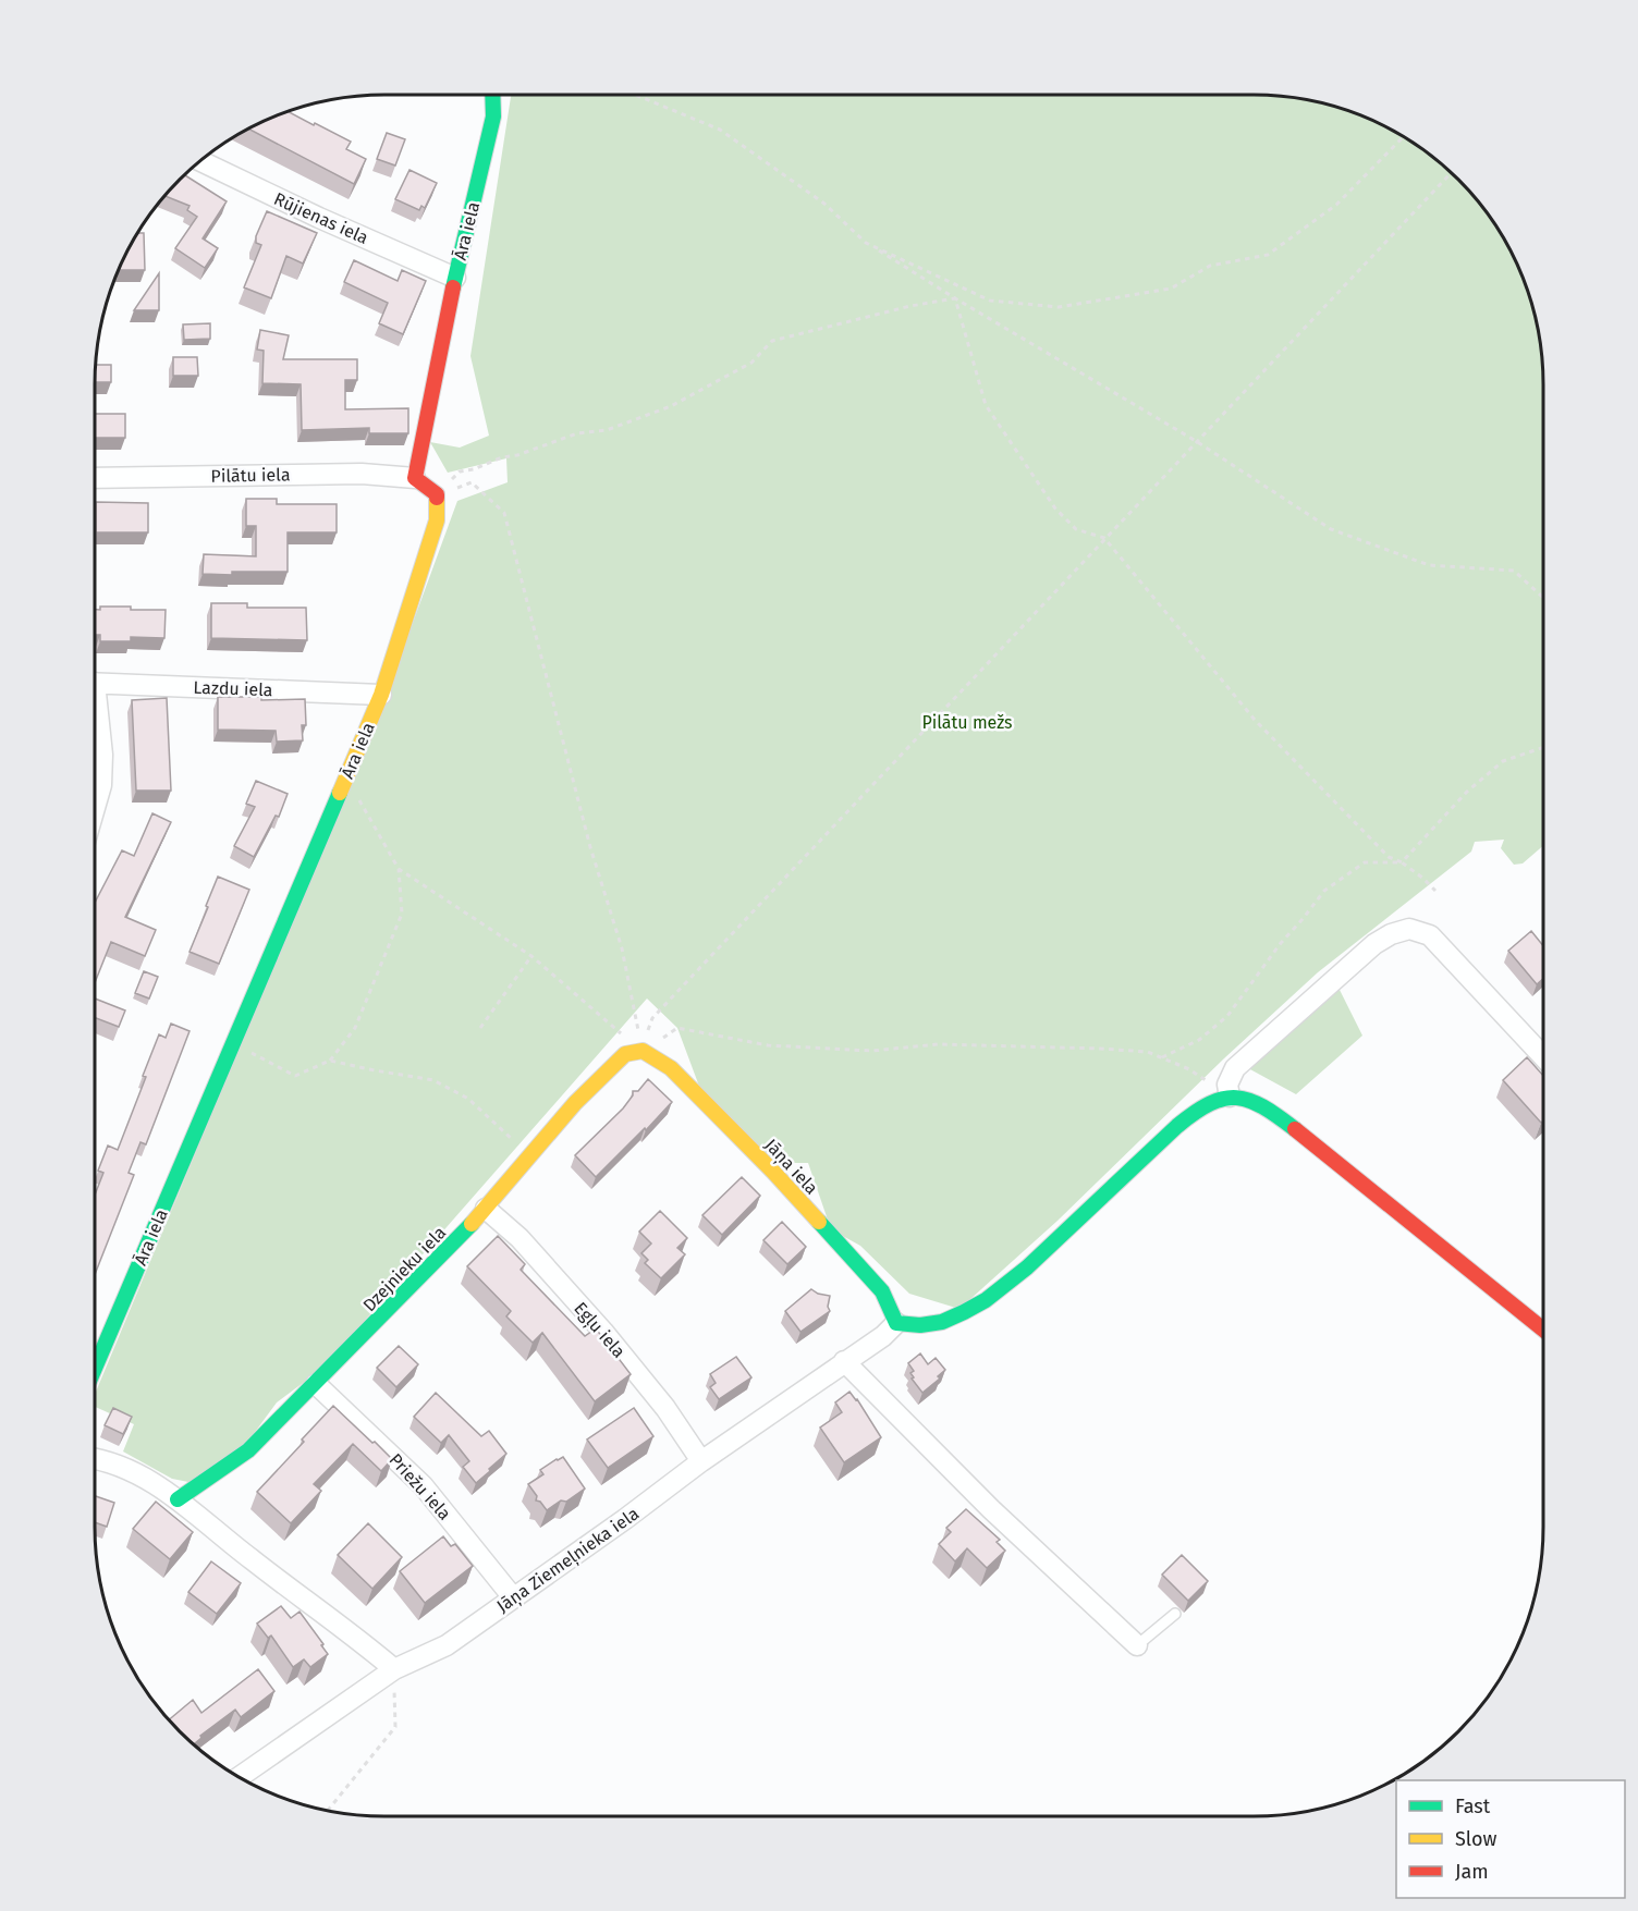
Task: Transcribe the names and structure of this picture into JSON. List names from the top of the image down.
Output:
{
  "streets": {
    "street": [
      "Rūjienas iela",
      "Āra iela",
      "Pilātu iela",
      "Lazdu iela",
      "Jāņa iela",
      "Dzejnieku iela",
      "Egļu iela",
      "Priežu iela",
      "Jāņa Ziemeļnieka iela"
    ]
  },
  "crossings": [
    ["Rūjienas iela", "Āra iela"],
    ["Āra iela", "Pilātu iela"],
    ["Āra iela", "Lazdu iela"],
    ["Jāņa iela", "Dzejnieku iela"],
    ["Jāņa iela", "Jāņa Ziemeļnieka iela"],
    ["Dzejnieku iela", "Egļu iela"],
    ["Dzejnieku iela", "Priežu iela"],
    ["Egļu iela", "Jāņa Ziemeļnieka iela"],
    ["Priežu iela", "Jāņa Ziemeļnieka iela"]
  ],
  "parks": ["Pilātu mežs"],
  "legend": ["Fast", "Slow", "Jam"]
}
